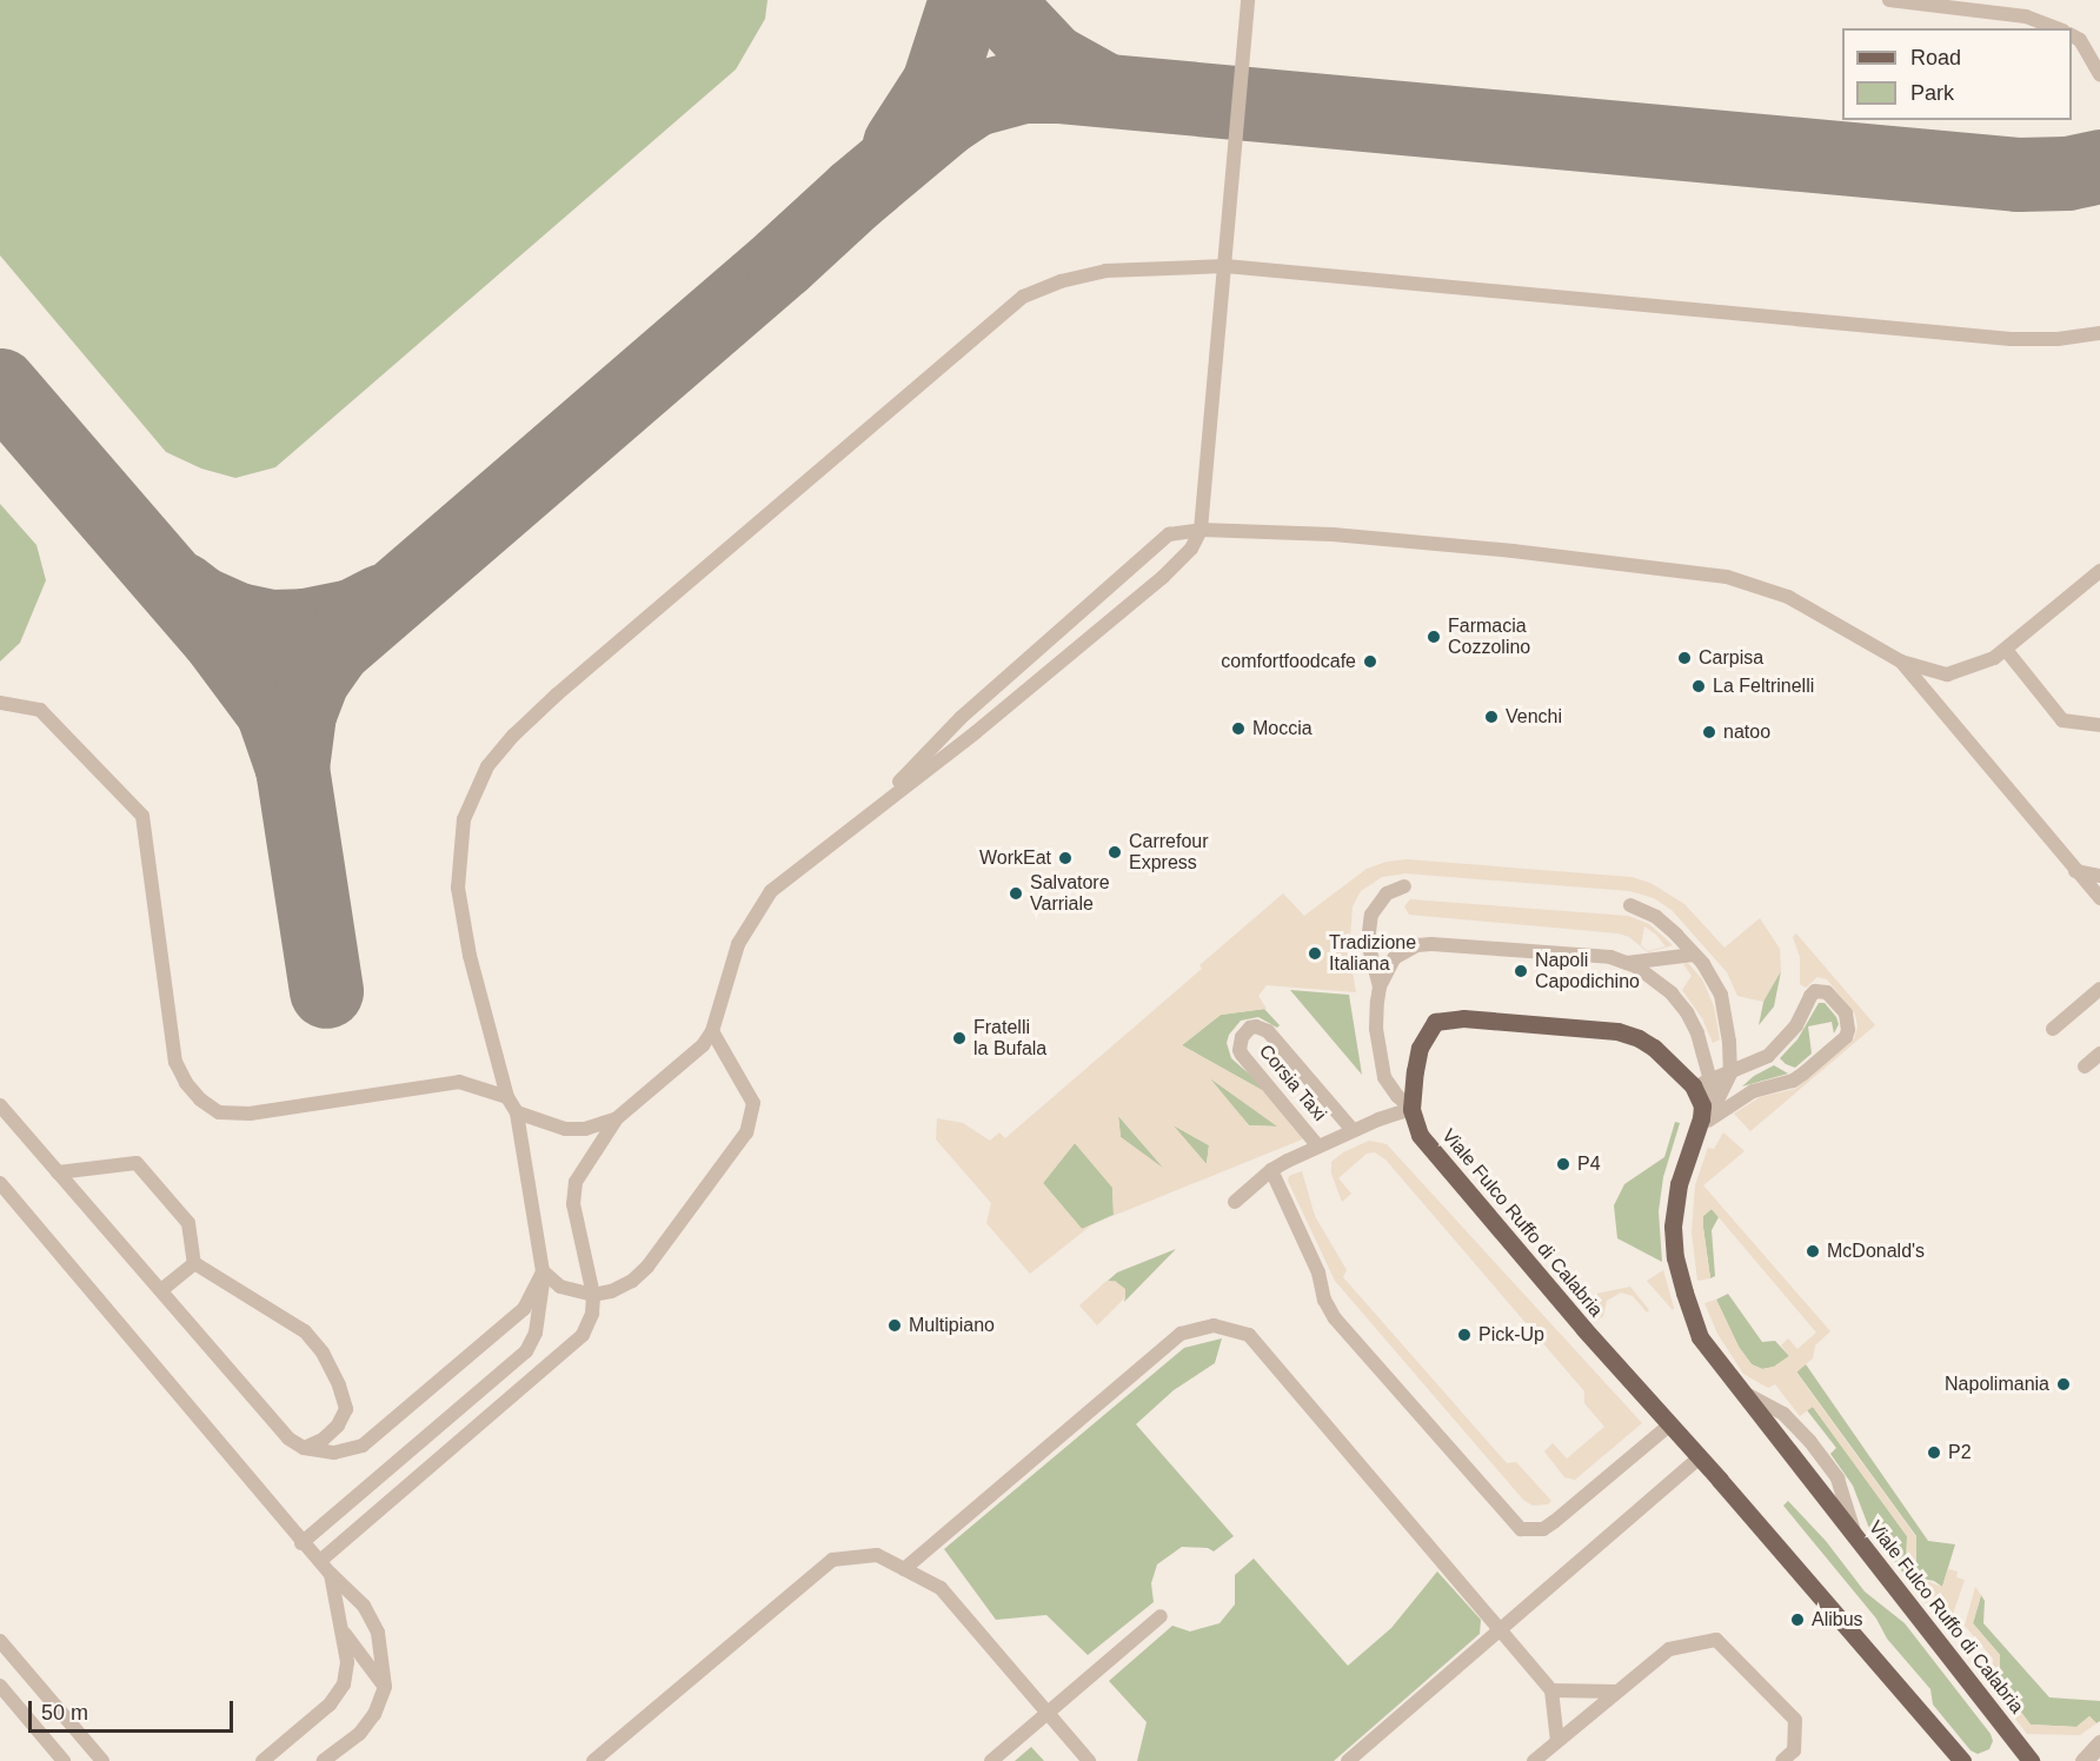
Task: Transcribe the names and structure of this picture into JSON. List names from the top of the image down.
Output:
{
  "streets": {
    "main road": ["Viale Fulco Ruffo di Calabria"],
    "lane": ["Corsia Taxi"]
  },
  "places": [
    "Farmacia Cozzolino",
    "Carpisa",
    "comfortfoodcafe",
    "La Feltrinelli",
    "Venchi",
    "Moccia",
    "natoo",
    "Carrefour Express",
    "WorkEat",
    "Salvatore Varriale",
    "Tradizione Italiana",
    "Napoli Capodichino",
    "Fratelli la Bufala",
    "P4",
    "McDonald's",
    "Multipiano",
    "Pick-Up",
    "Napolimania",
    "P2",
    "Alibus"
  ],
  "legend": ["Road", "Park"],
  "scale_bar": "50 m"
}
